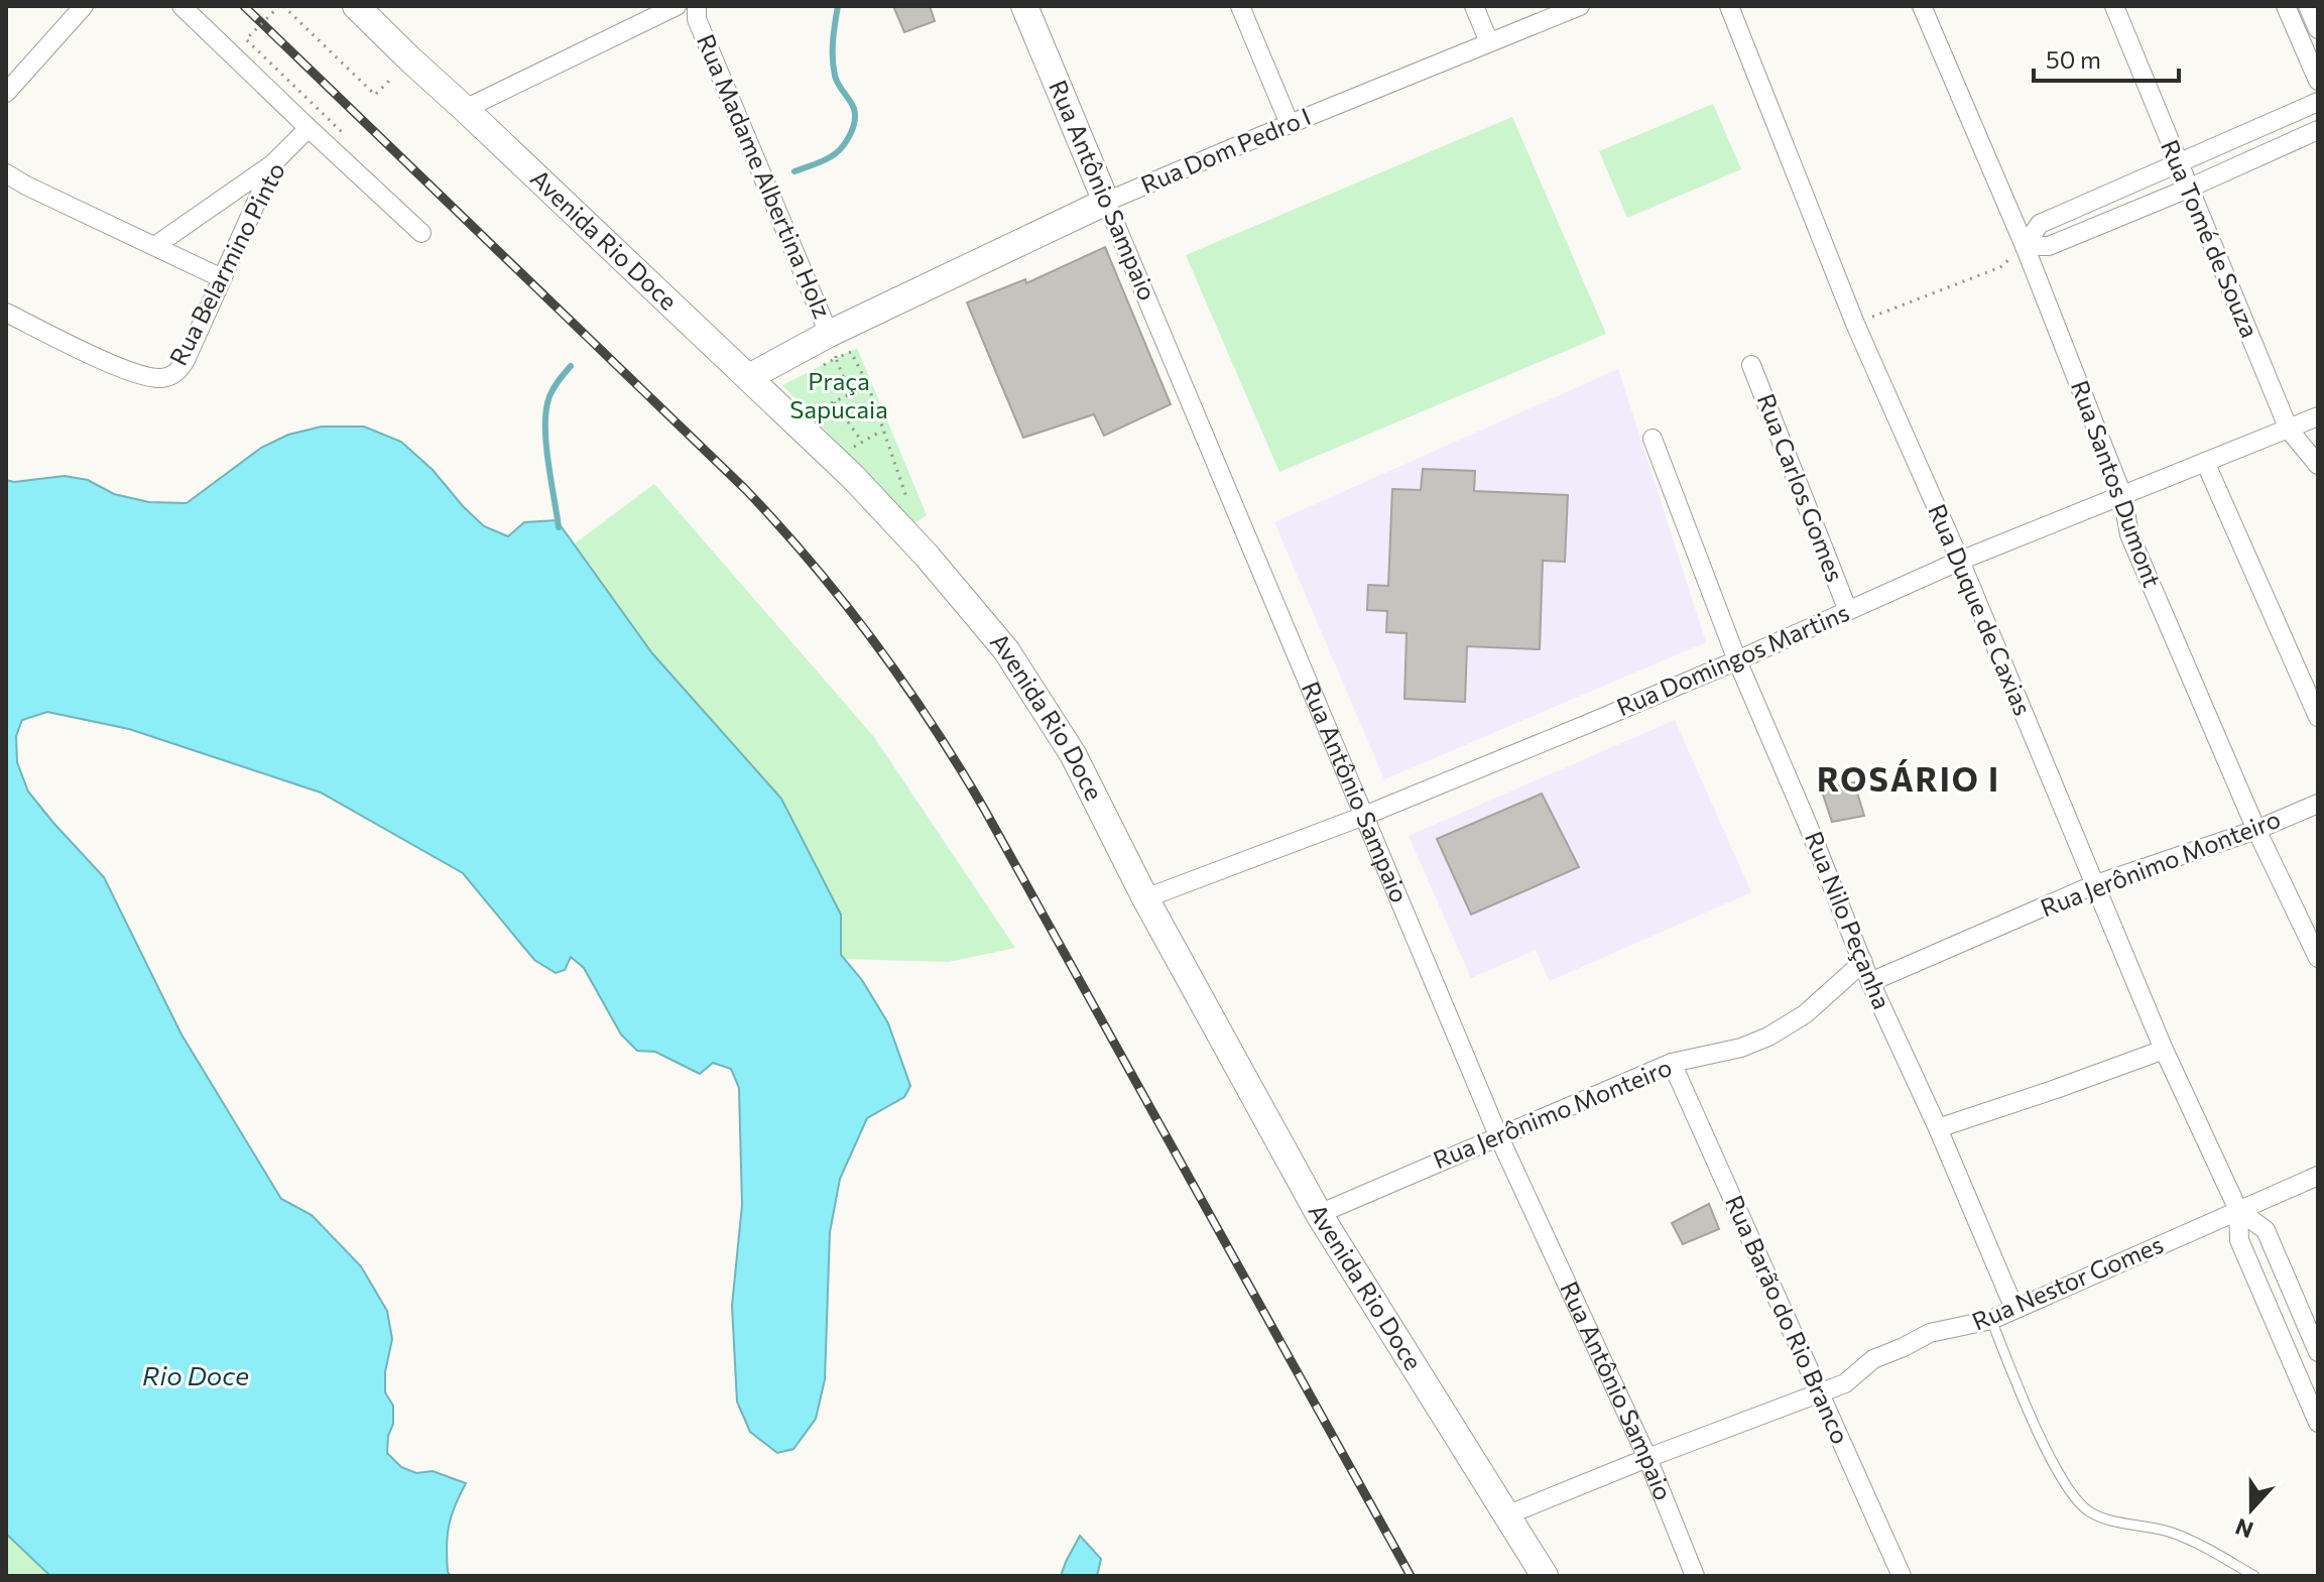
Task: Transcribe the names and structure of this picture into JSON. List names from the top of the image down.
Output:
{
  "streets": {
    "street": [
      "Rua Dom Pedro I",
      "Rua Madame Albertina Holz",
      "Rua Antônio Sampaio",
      "Rua Tomé de Souza",
      "Avenida Rio Doce",
      "Rua Belarmino Pinto",
      "Rua Santos Dumont",
      "Rua Carlos Gomes",
      "Rua Duque de Caxias",
      "Rua Domingos Martins",
      "Rua Jerônimo Monteiro",
      "Rua Nilo Peçanha",
      "Rua Nestor Gomes",
      "Rua Barão do Rio Branco"
    ]
  },
  "crossings": [
    ["Rua Dom Pedro I", "Rua Madame Albertina Holz"],
    ["Rua Dom Pedro I", "Rua Antônio Sampaio"],
    ["Rua Dom Pedro I", "Avenida Rio Doce"],
    ["Rua Antônio Sampaio", "Rua Domingos Martins"],
    ["Rua Antônio Sampaio", "Rua Jerônimo Monteiro"],
    ["Rua Antônio Sampaio", "Rua Nestor Gomes"],
    ["Rua Tomé de Souza", "Rua Domingos Martins"],
    ["Avenida Rio Doce", "Rua Domingos Martins"],
    ["Avenida Rio Doce", "Rua Jerônimo Monteiro"],
    ["Avenida Rio Doce", "Rua Nestor Gomes"],
    ["Rua Santos Dumont", "Rua Domingos Martins"],
    ["Rua Santos Dumont", "Rua Jerônimo Monteiro"],
    ["Rua Carlos Gomes", "Rua Domingos Martins"],
    ["Rua Duque de Caxias", "Rua Domingos Martins"],
    ["Rua Duque de Caxias", "Rua Jerônimo Monteiro"],
    ["Rua Duque de Caxias", "Rua Nestor Gomes"],
    ["Rua Domingos Martins", "Rua Nilo Peçanha"],
    ["Rua Jerônimo Monteiro", "Rua Nilo Peçanha"],
    ["Rua Jerônimo Monteiro", "Rua Barão do Rio Branco"],
    ["Rua Nilo Peçanha", "Rua Nestor Gomes"],
    ["Rua Nestor Gomes", "Rua Barão do Rio Branco"]
  ],
  "districts": ["ROSÁRIO I"],
  "water": ["Rio Doce"],
  "parks": ["Praça Sapucaia"],
  "scale_bar": "50 m",
  "north": "bottom"
}
